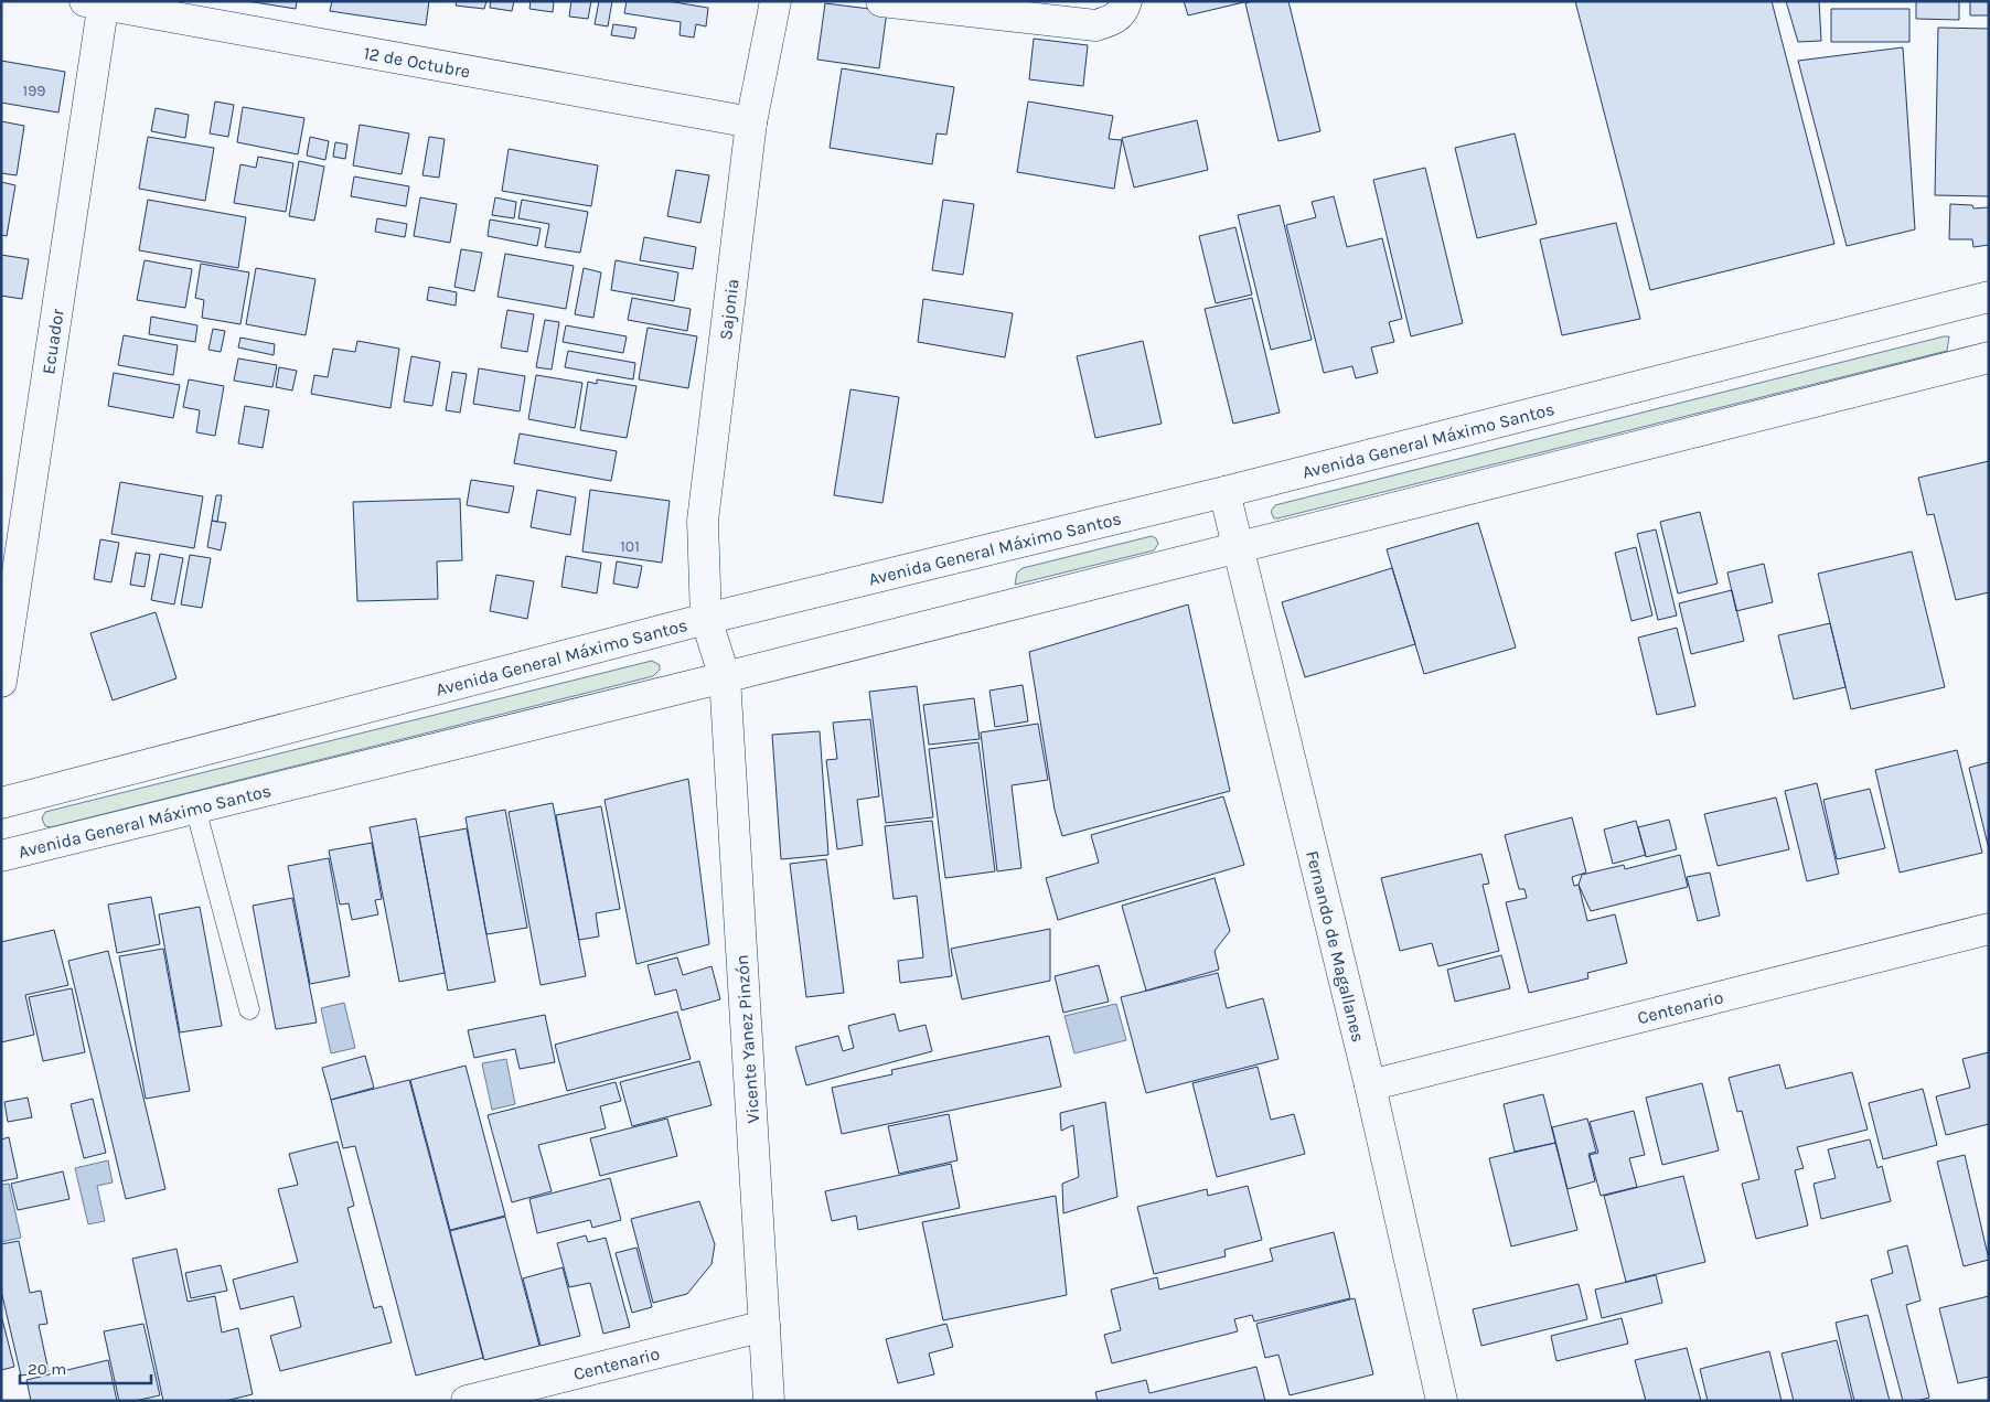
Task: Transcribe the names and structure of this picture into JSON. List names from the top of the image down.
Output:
{
  "streets": {
    "street": [
      "12 de Octubre",
      "Sajonia",
      "Ecuador",
      "Avenida General Máximo Santos",
      "Fernando de Magallanes",
      "Centenario",
      "Vicente Yanez Pinzón"
    ]
  },
  "crossings": [
    ["12 de Octubre", "Sajonia"],
    ["12 de Octubre", "Ecuador"],
    ["Sajonia", "Avenida General Máximo Santos"],
    ["Sajonia", "Vicente Yanez Pinzón"],
    ["Avenida General Máximo Santos", "Fernando de Magallanes"],
    ["Avenida General Máximo Santos", "Vicente Yanez Pinzón"],
    ["Fernando de Magallanes", "Centenario"],
    ["Centenario", "Vicente Yanez Pinzón"]
  ],
  "house_numbers": ["199", "101"],
  "scale_bar": "20 m"
}
